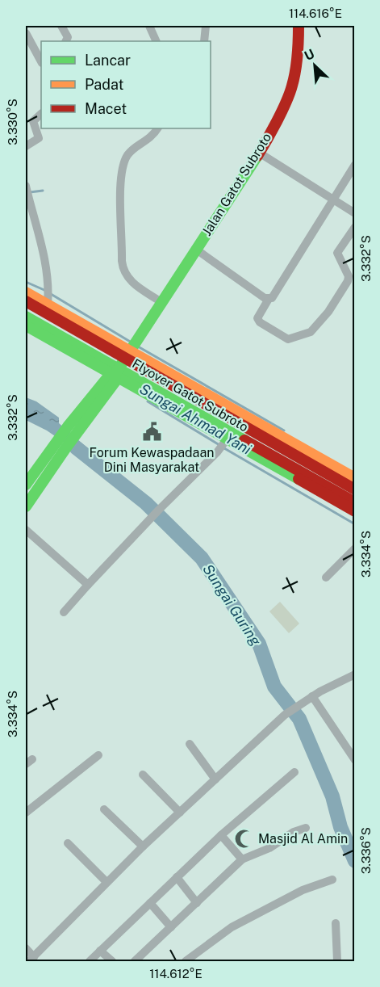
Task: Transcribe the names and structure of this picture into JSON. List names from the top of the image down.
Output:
{
  "streets": {
    "main road": ["Jalan Gatot Subroto", "Flyover Gatot Subroto"]
  },
  "water": ["Sungai Ahmad Yani", "Sungai Guring"],
  "places": {
    "public building": ["Forum Kewaspadaan Dini Masyarakat"],
    "mosque": ["Masjid Al Amin"]
  },
  "legend": ["Lancar", "Padat", "Macet"],
  "north": "top left",
  "coordinates": [
    "114.616°E",
    "3.330°S",
    "3.332°S",
    "3.334°S",
    "3.336°S",
    "114.612°E"
  ]
}
